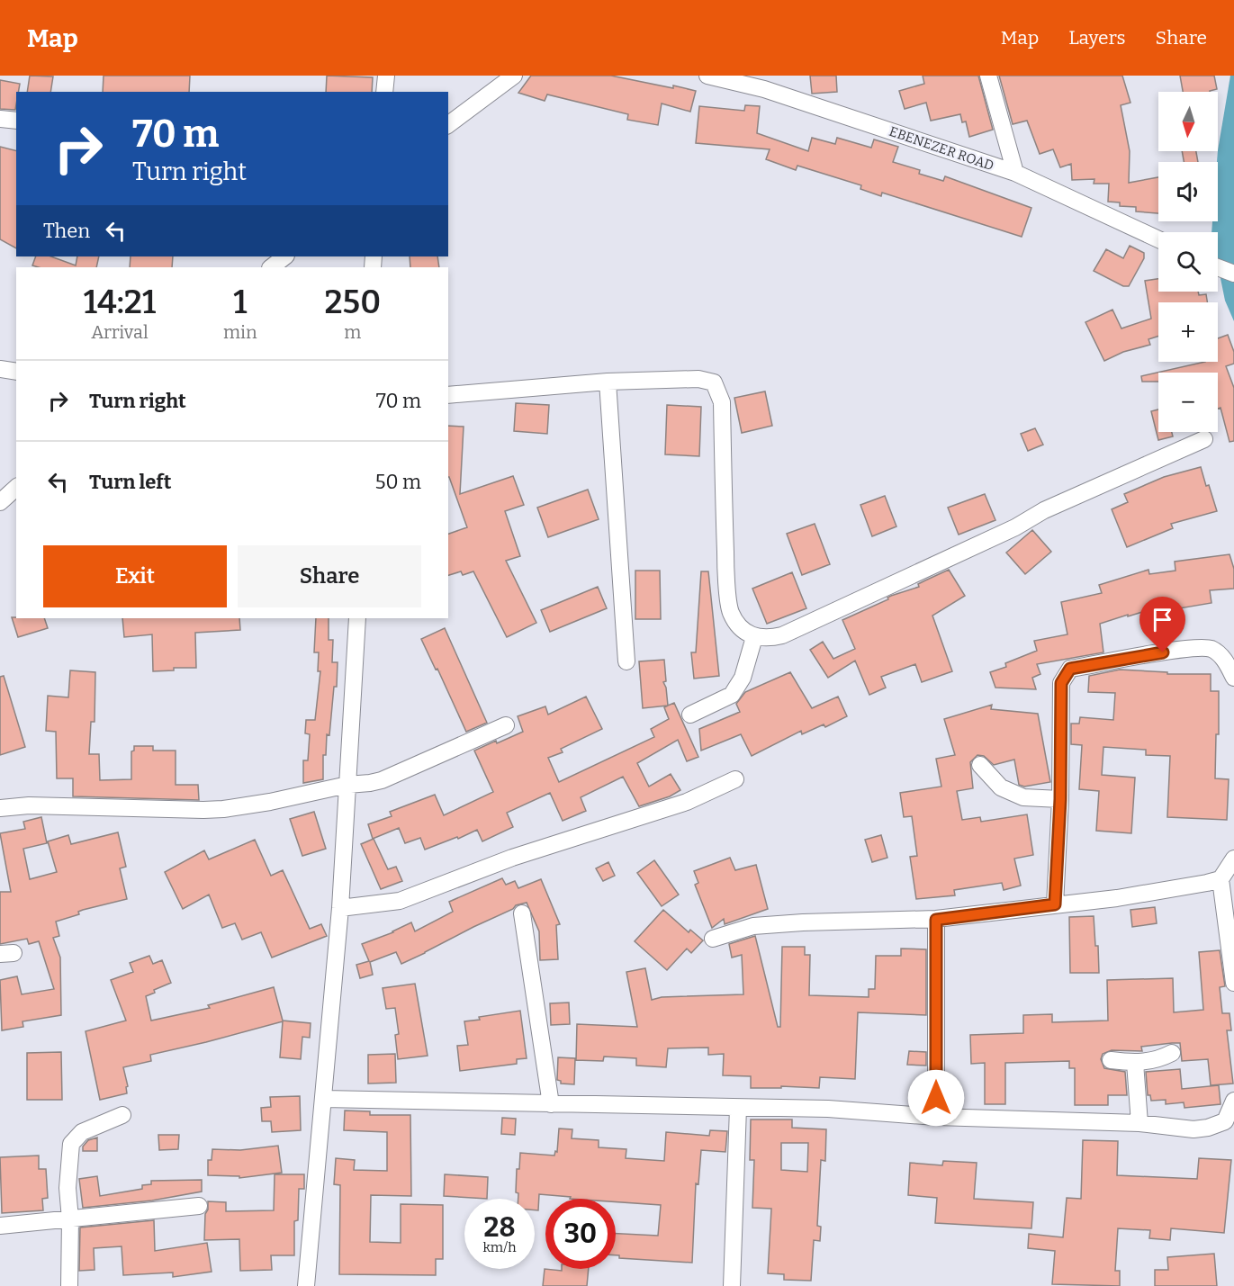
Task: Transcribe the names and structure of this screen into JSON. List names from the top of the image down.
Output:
{
  "streets": {
    "street": ["EBENEZER ROAD"]
  },
  "north": "bottom",
  "page": {
    "header": "Map",
    "nav": ["Map", "Layers", "Share"],
    "map_buttons": ["+", "−"],
    "turn": ["70 m", "Turn right"],
    "then": "Then",
    "eta": [
      "14:21",
      "Arrival",
      "1",
      "min",
      "250",
      "m"
    ],
    "list": [
      {
        "name": "Turn right",
        "value": "70 m"
      },
      {
        "name": "Turn left",
        "value": "50 m"
      }
    ],
    "buttons": ["Exit", "Share"],
    "speed": "28 km/h",
    "limit": "30"
  }
}
